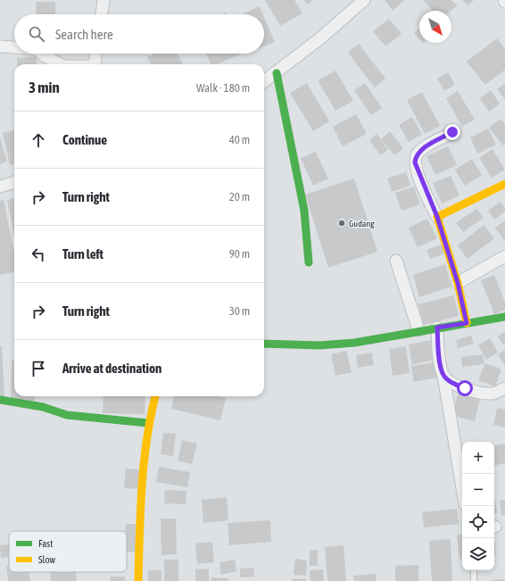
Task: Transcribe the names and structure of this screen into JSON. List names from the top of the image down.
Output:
{
  "places": ["Gudang"],
  "legend": ["Fast", "Slow"],
  "north": "bottom right",
  "page": {
    "search": "Search here",
    "heading": ["3 min", "Walk · 180 m"],
    "list": [
      ["Continue", "40 m"],
      ["Turn right", "20 m"],
      ["Turn left", "90 m"],
      ["Turn right", "30 m"],
      "Arrive at destination"
    ],
    "map_buttons": ["+", "−"]
  }
}
